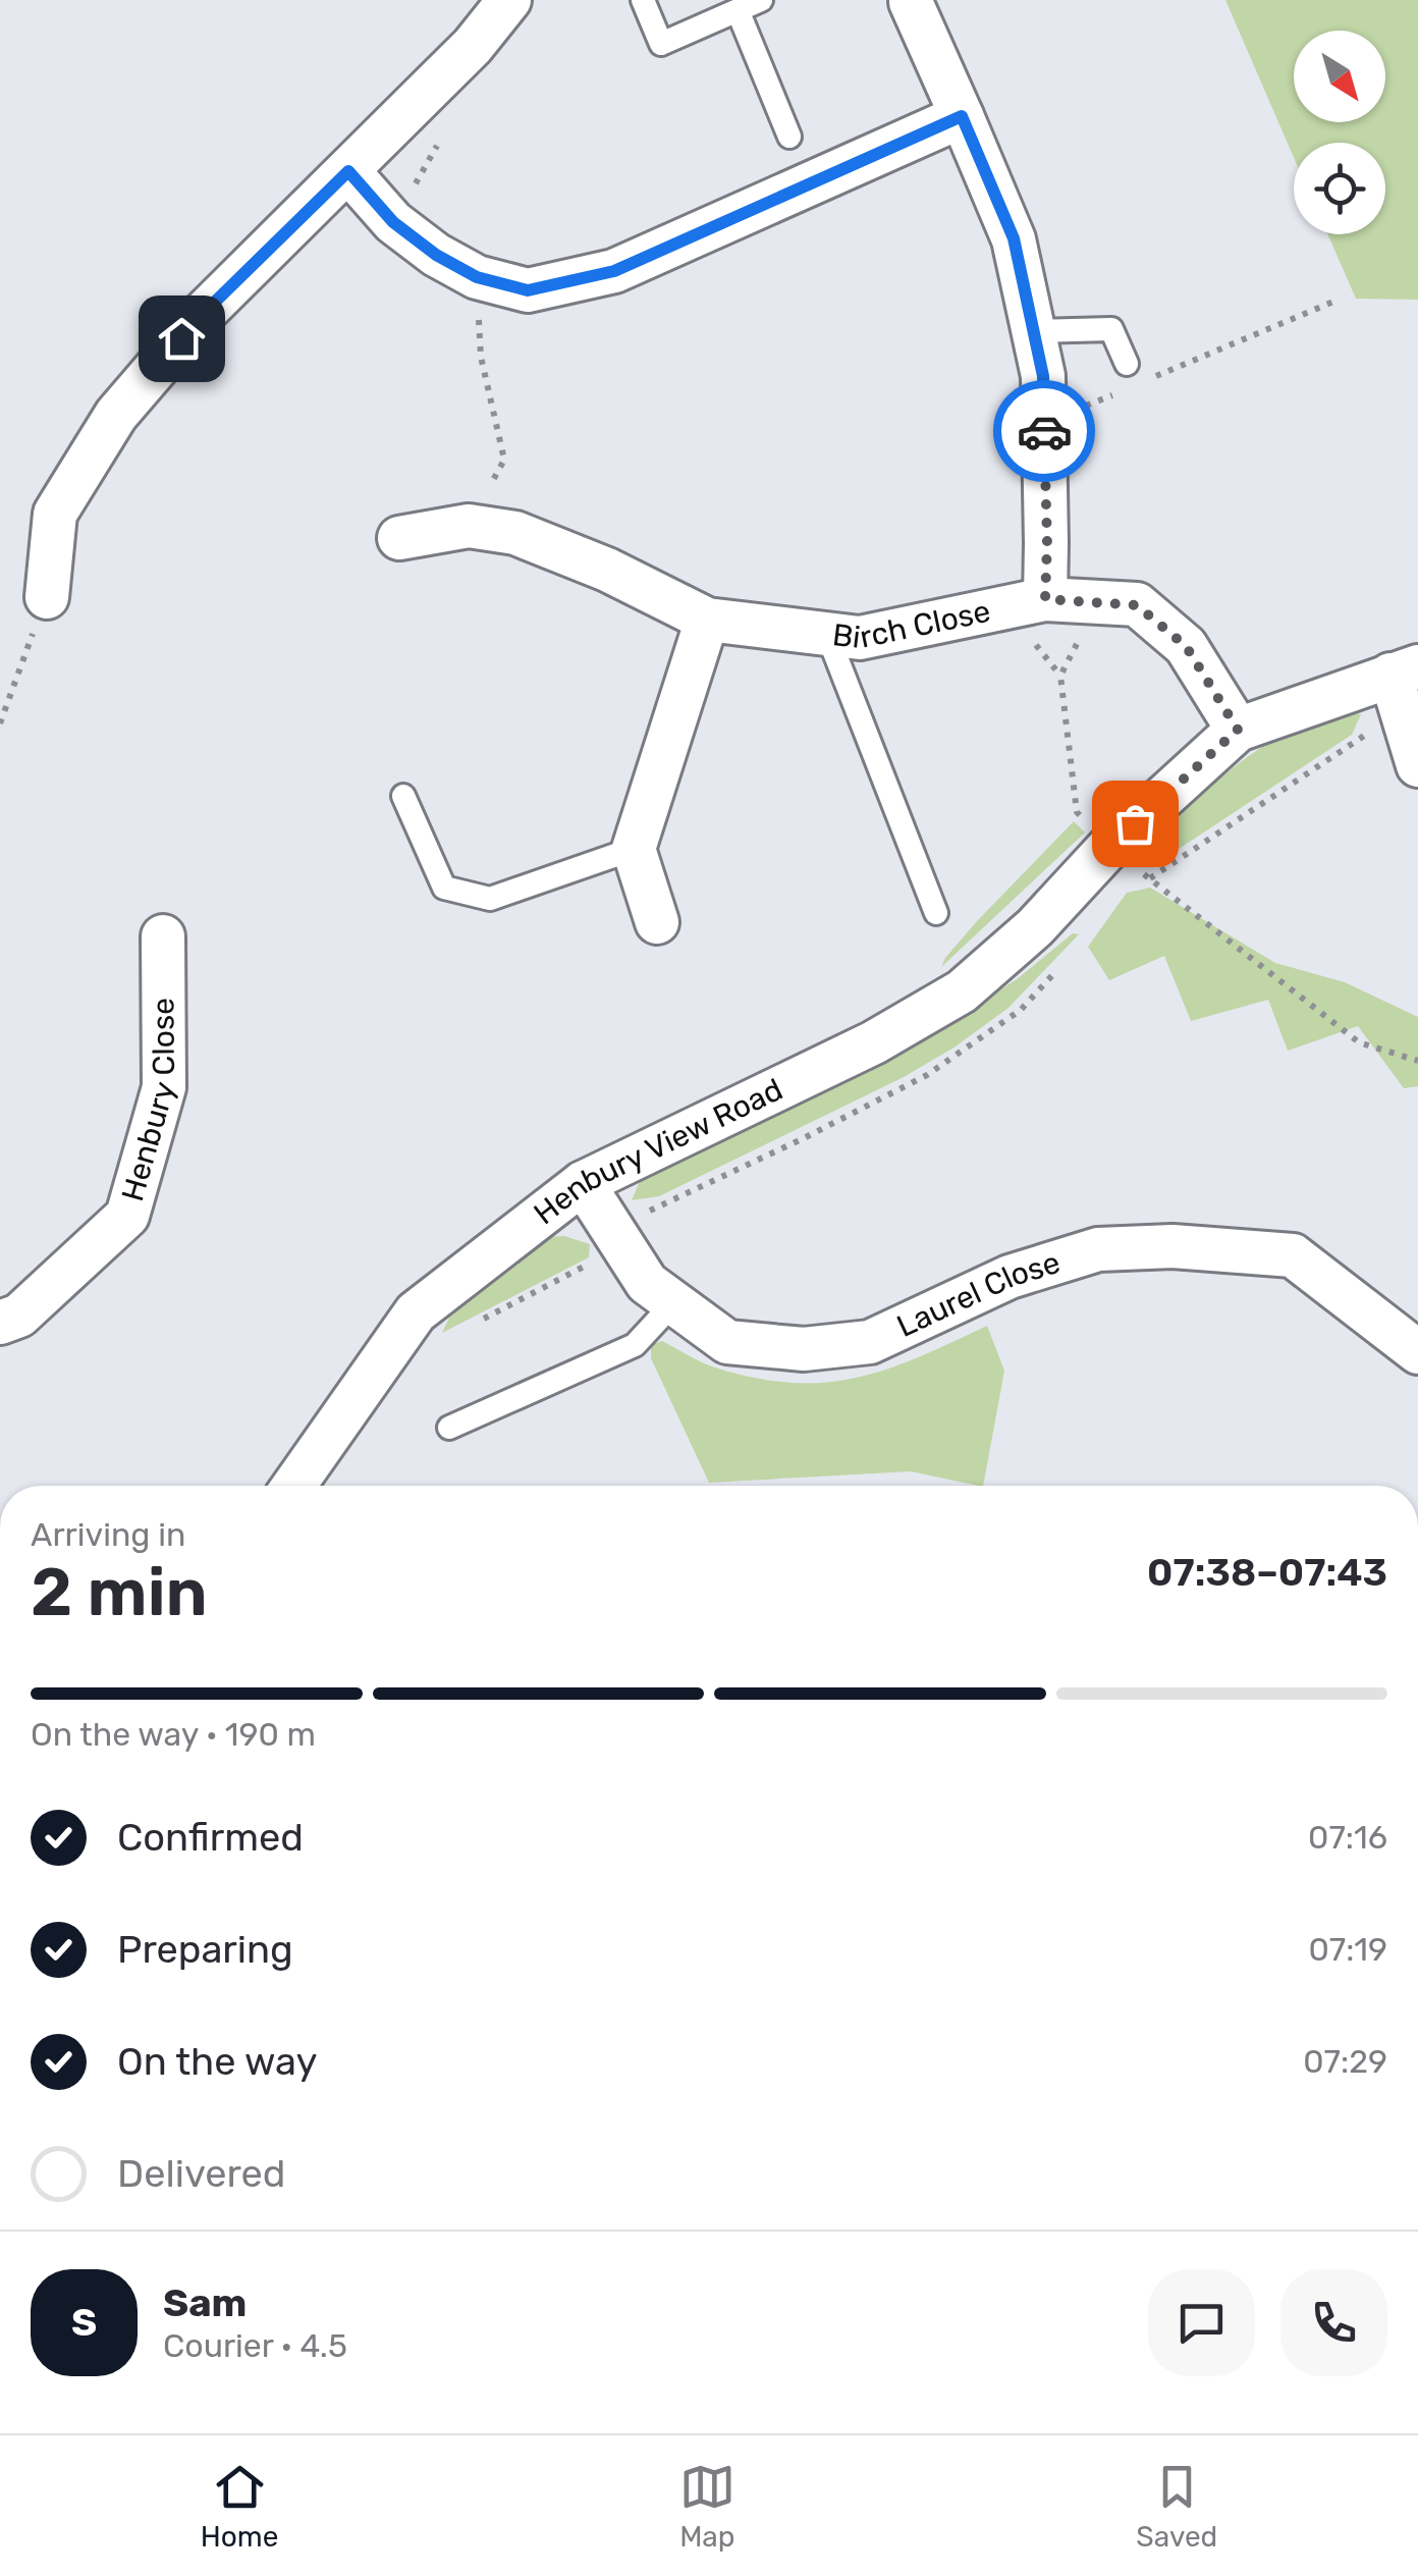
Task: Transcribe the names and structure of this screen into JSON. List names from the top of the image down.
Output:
{
  "streets": {
    "street": [
      "Birch Close",
      "Henbury Close",
      "Henbury View Road",
      "Laurel Close"
    ]
  },
  "crossings": [
    ["Birch Close", "Henbury View Road"],
    ["Henbury View Road", "Laurel Close"]
  ],
  "north": "bottom right",
  "page": {
    "heading": ["2 min", "Arriving in", "07:38–07:43"],
    "panel": ["Sam", "Courier · 4.5"],
    "bar": "On the way · 190 m",
    "list": [
      ["Confirmed", "07:16"],
      ["Preparing", "07:19"],
      ["On the way", "07:29"],
      "Delivered"
    ],
    "round": "S",
    "tabs": ["Home", "Map", "Saved"]
  }
}
